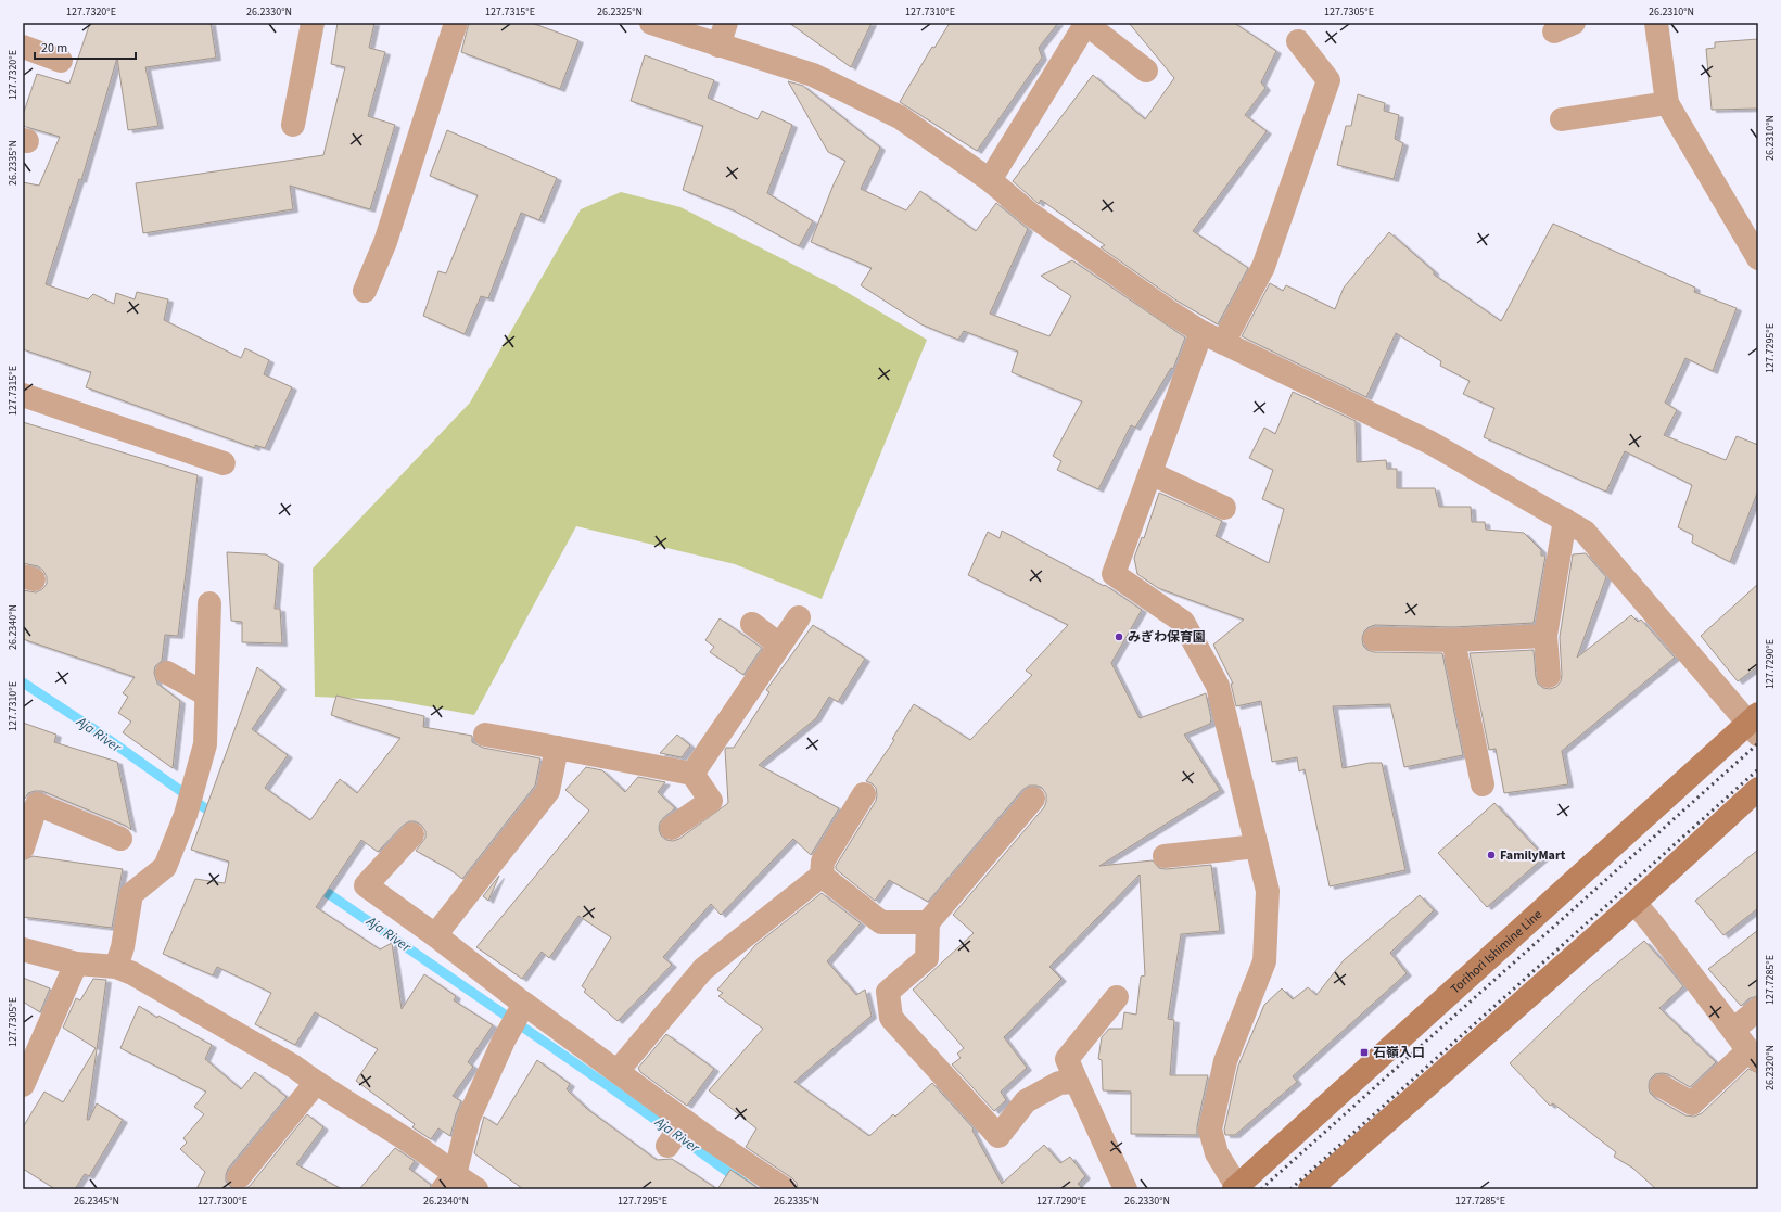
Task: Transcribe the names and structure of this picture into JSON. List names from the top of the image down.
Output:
{
  "streets": {
    "street": ["Torihori Ishimine Line"]
  },
  "water": ["Aja River"],
  "places": {
    "other": ["みぎわ保育園", "FamilyMart"],
    "transit": ["石嶺入口"]
  },
  "scale_bar": "20 m",
  "coordinates": [
    "127.7320°E",
    "26.2330°N",
    "127.7315°E",
    "26.2325°N",
    "127.7310°E",
    "127.7305°E",
    "26.2310°N",
    "26.2335°N",
    "127.7295°E",
    "26.2340°N",
    "127.7290°E",
    "127.7285°E",
    "26.2320°N",
    "26.2345°N",
    "127.7300°E"
  ]
}
